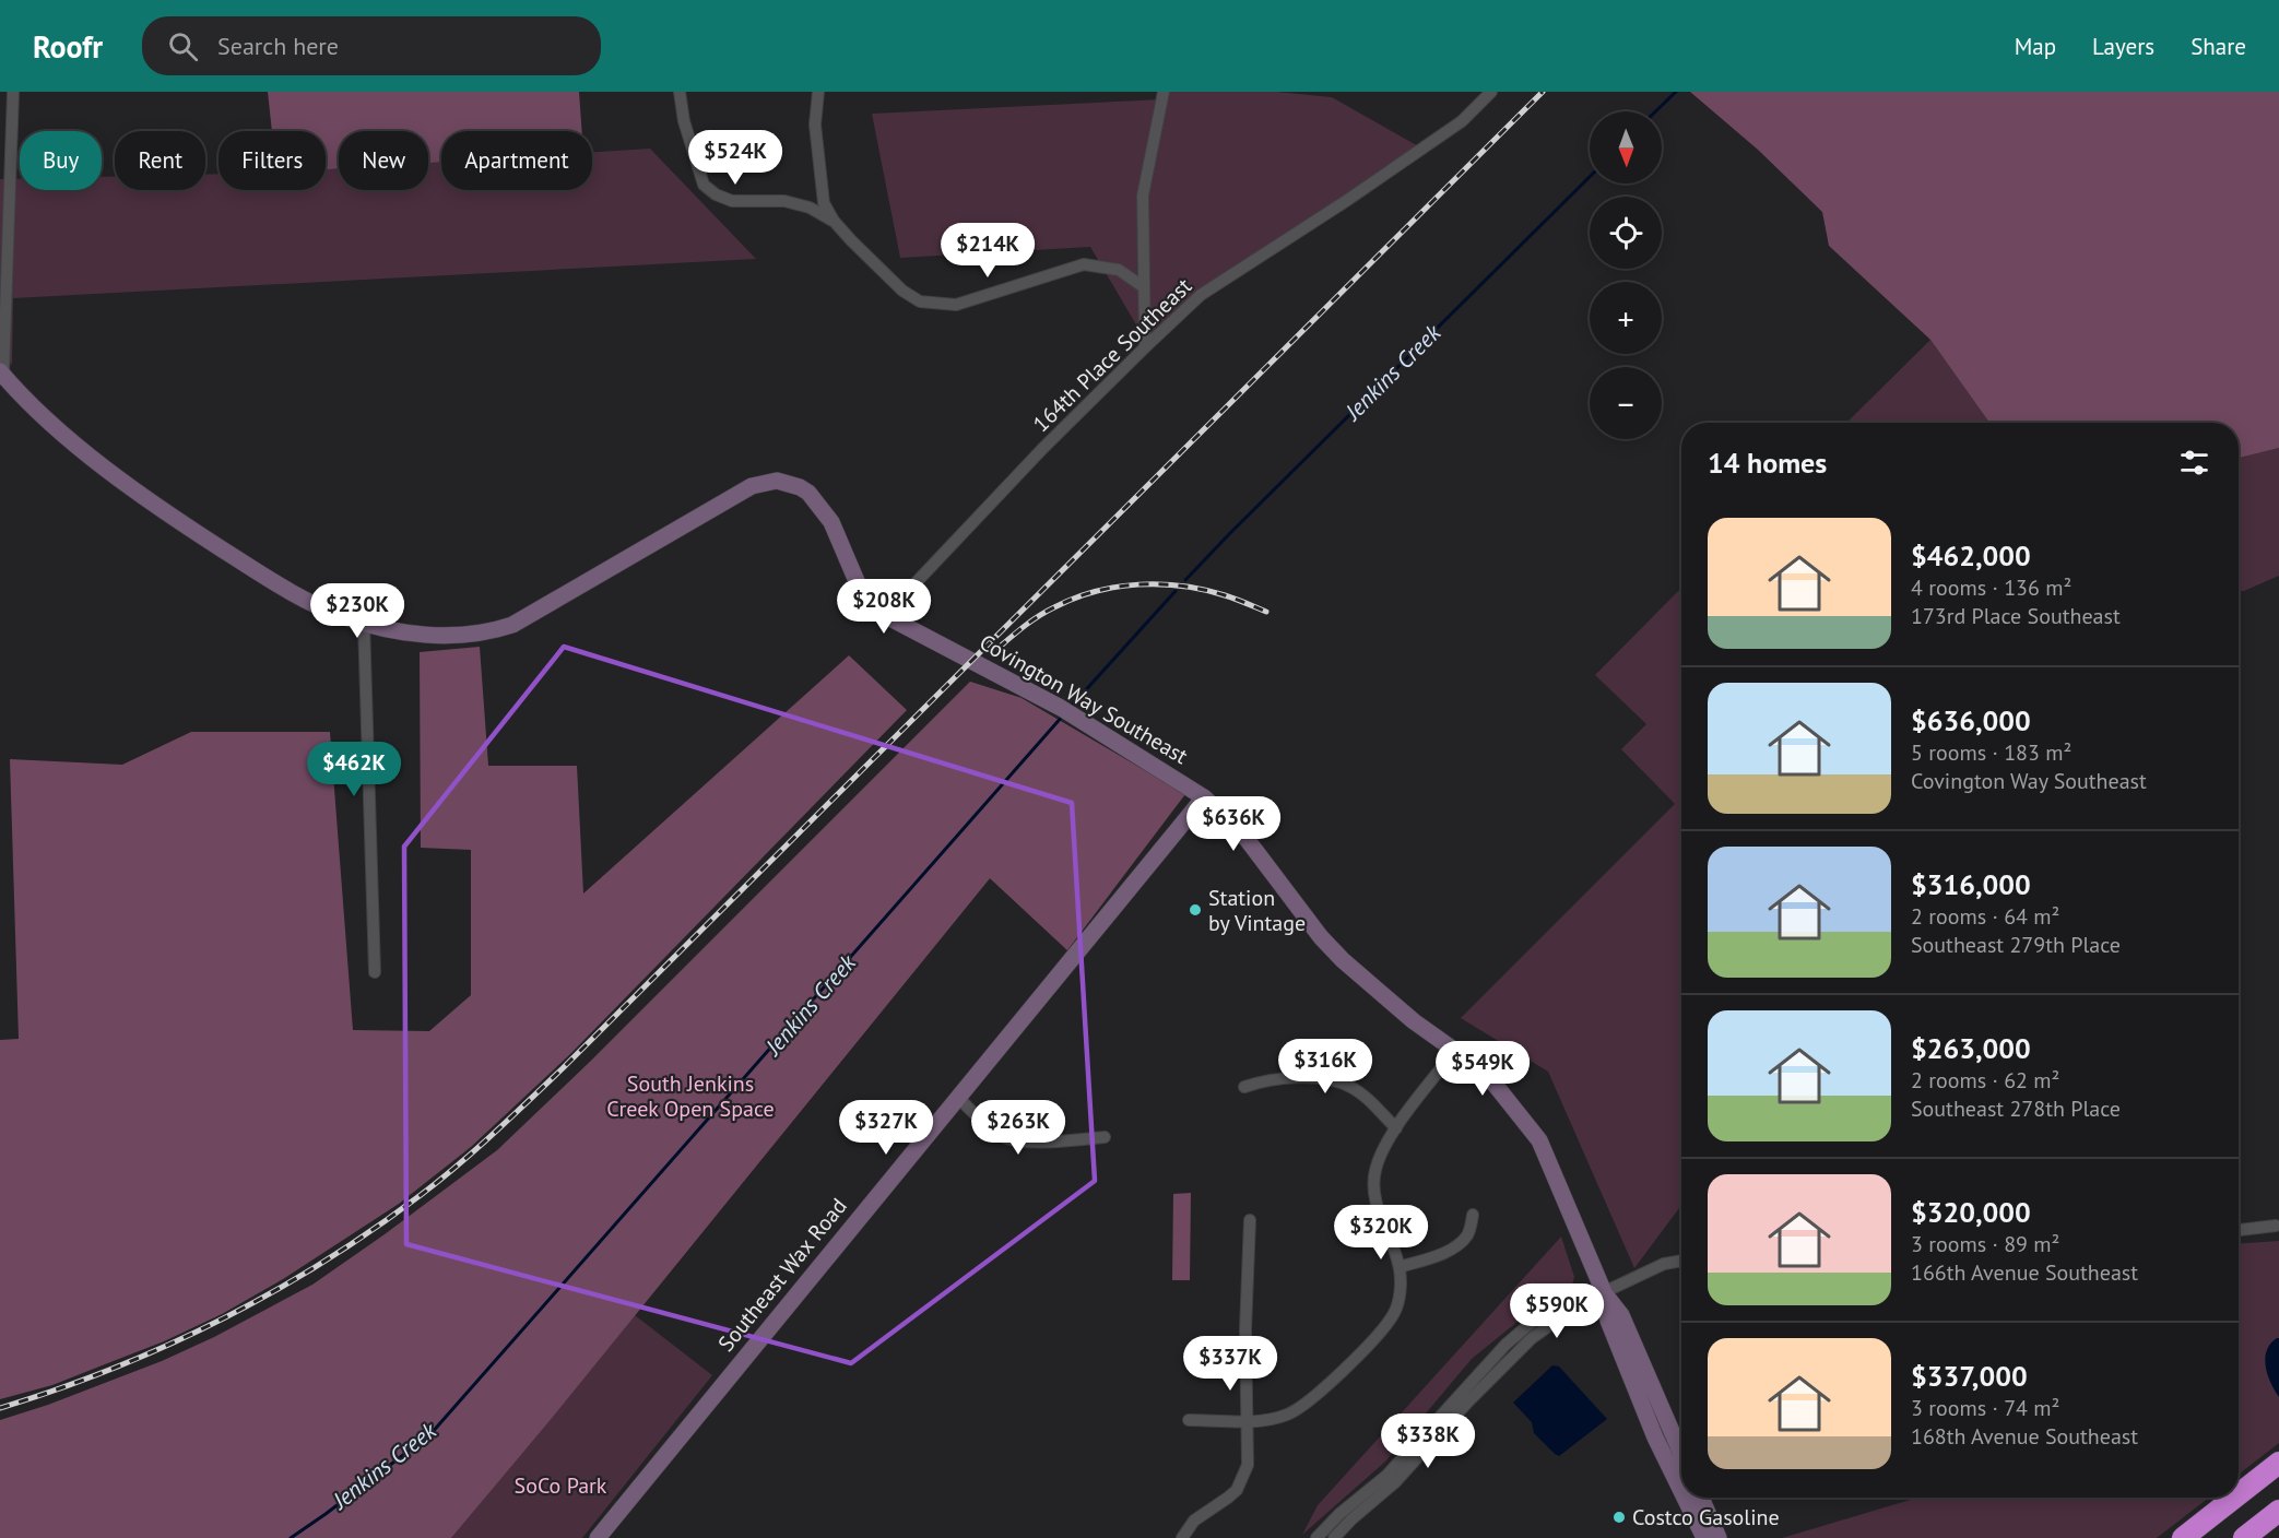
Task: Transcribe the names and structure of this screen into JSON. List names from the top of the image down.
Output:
{
  "streets": {
    "street": ["164th Place Southeast", "Covington Way Southeast", "Southeast Wax Road"]
  },
  "crossings": [
    ["164th Place Southeast", "Covington Way Southeast"],
    ["Covington Way Southeast", "Southeast Wax Road"]
  ],
  "water": ["Jenkins Creek"],
  "parks": ["South Jenkins Creek Open Space", "SoCo Park"],
  "places": ["Station by Vintage", "Costco Gasoline"],
  "north": "bottom",
  "page": {
    "header": "Roofr",
    "search": "Search here",
    "nav": ["Map", "Layers", "Share"],
    "map_buttons": ["+", "−"],
    "price": [
      "$524K",
      "$214K",
      "$208K",
      "$230K",
      "$462K",
      "$636K",
      "$316K",
      "$549K",
      "$327K",
      "$263K",
      "$320K",
      "$590K",
      "$337K",
      "$338K"
    ],
    "chip": [
      "Buy",
      "Rent",
      "Filters",
      "New",
      "Apartment"
    ],
    "heading": "14 homes",
    "list": [
      {
        "name": "$462,000",
        "note": "4 rooms · 136 m² · 173rd Place Southeast"
      },
      {
        "name": "$636,000",
        "note": "5 rooms · 183 m² · Covington Way Southeast"
      },
      {
        "name": "$316,000",
        "note": "2 rooms · 64 m² · Southeast 279th Place"
      },
      {
        "name": "$263,000",
        "note": "2 rooms · 62 m² · Southeast 278th Place"
      },
      {
        "name": "$320,000",
        "note": "3 rooms · 89 m² · 166th Avenue Southeast"
      },
      {
        "name": "$337,000",
        "note": "3 rooms · 74 m² · 168th Avenue Southeast"
      }
    ]
  }
}
